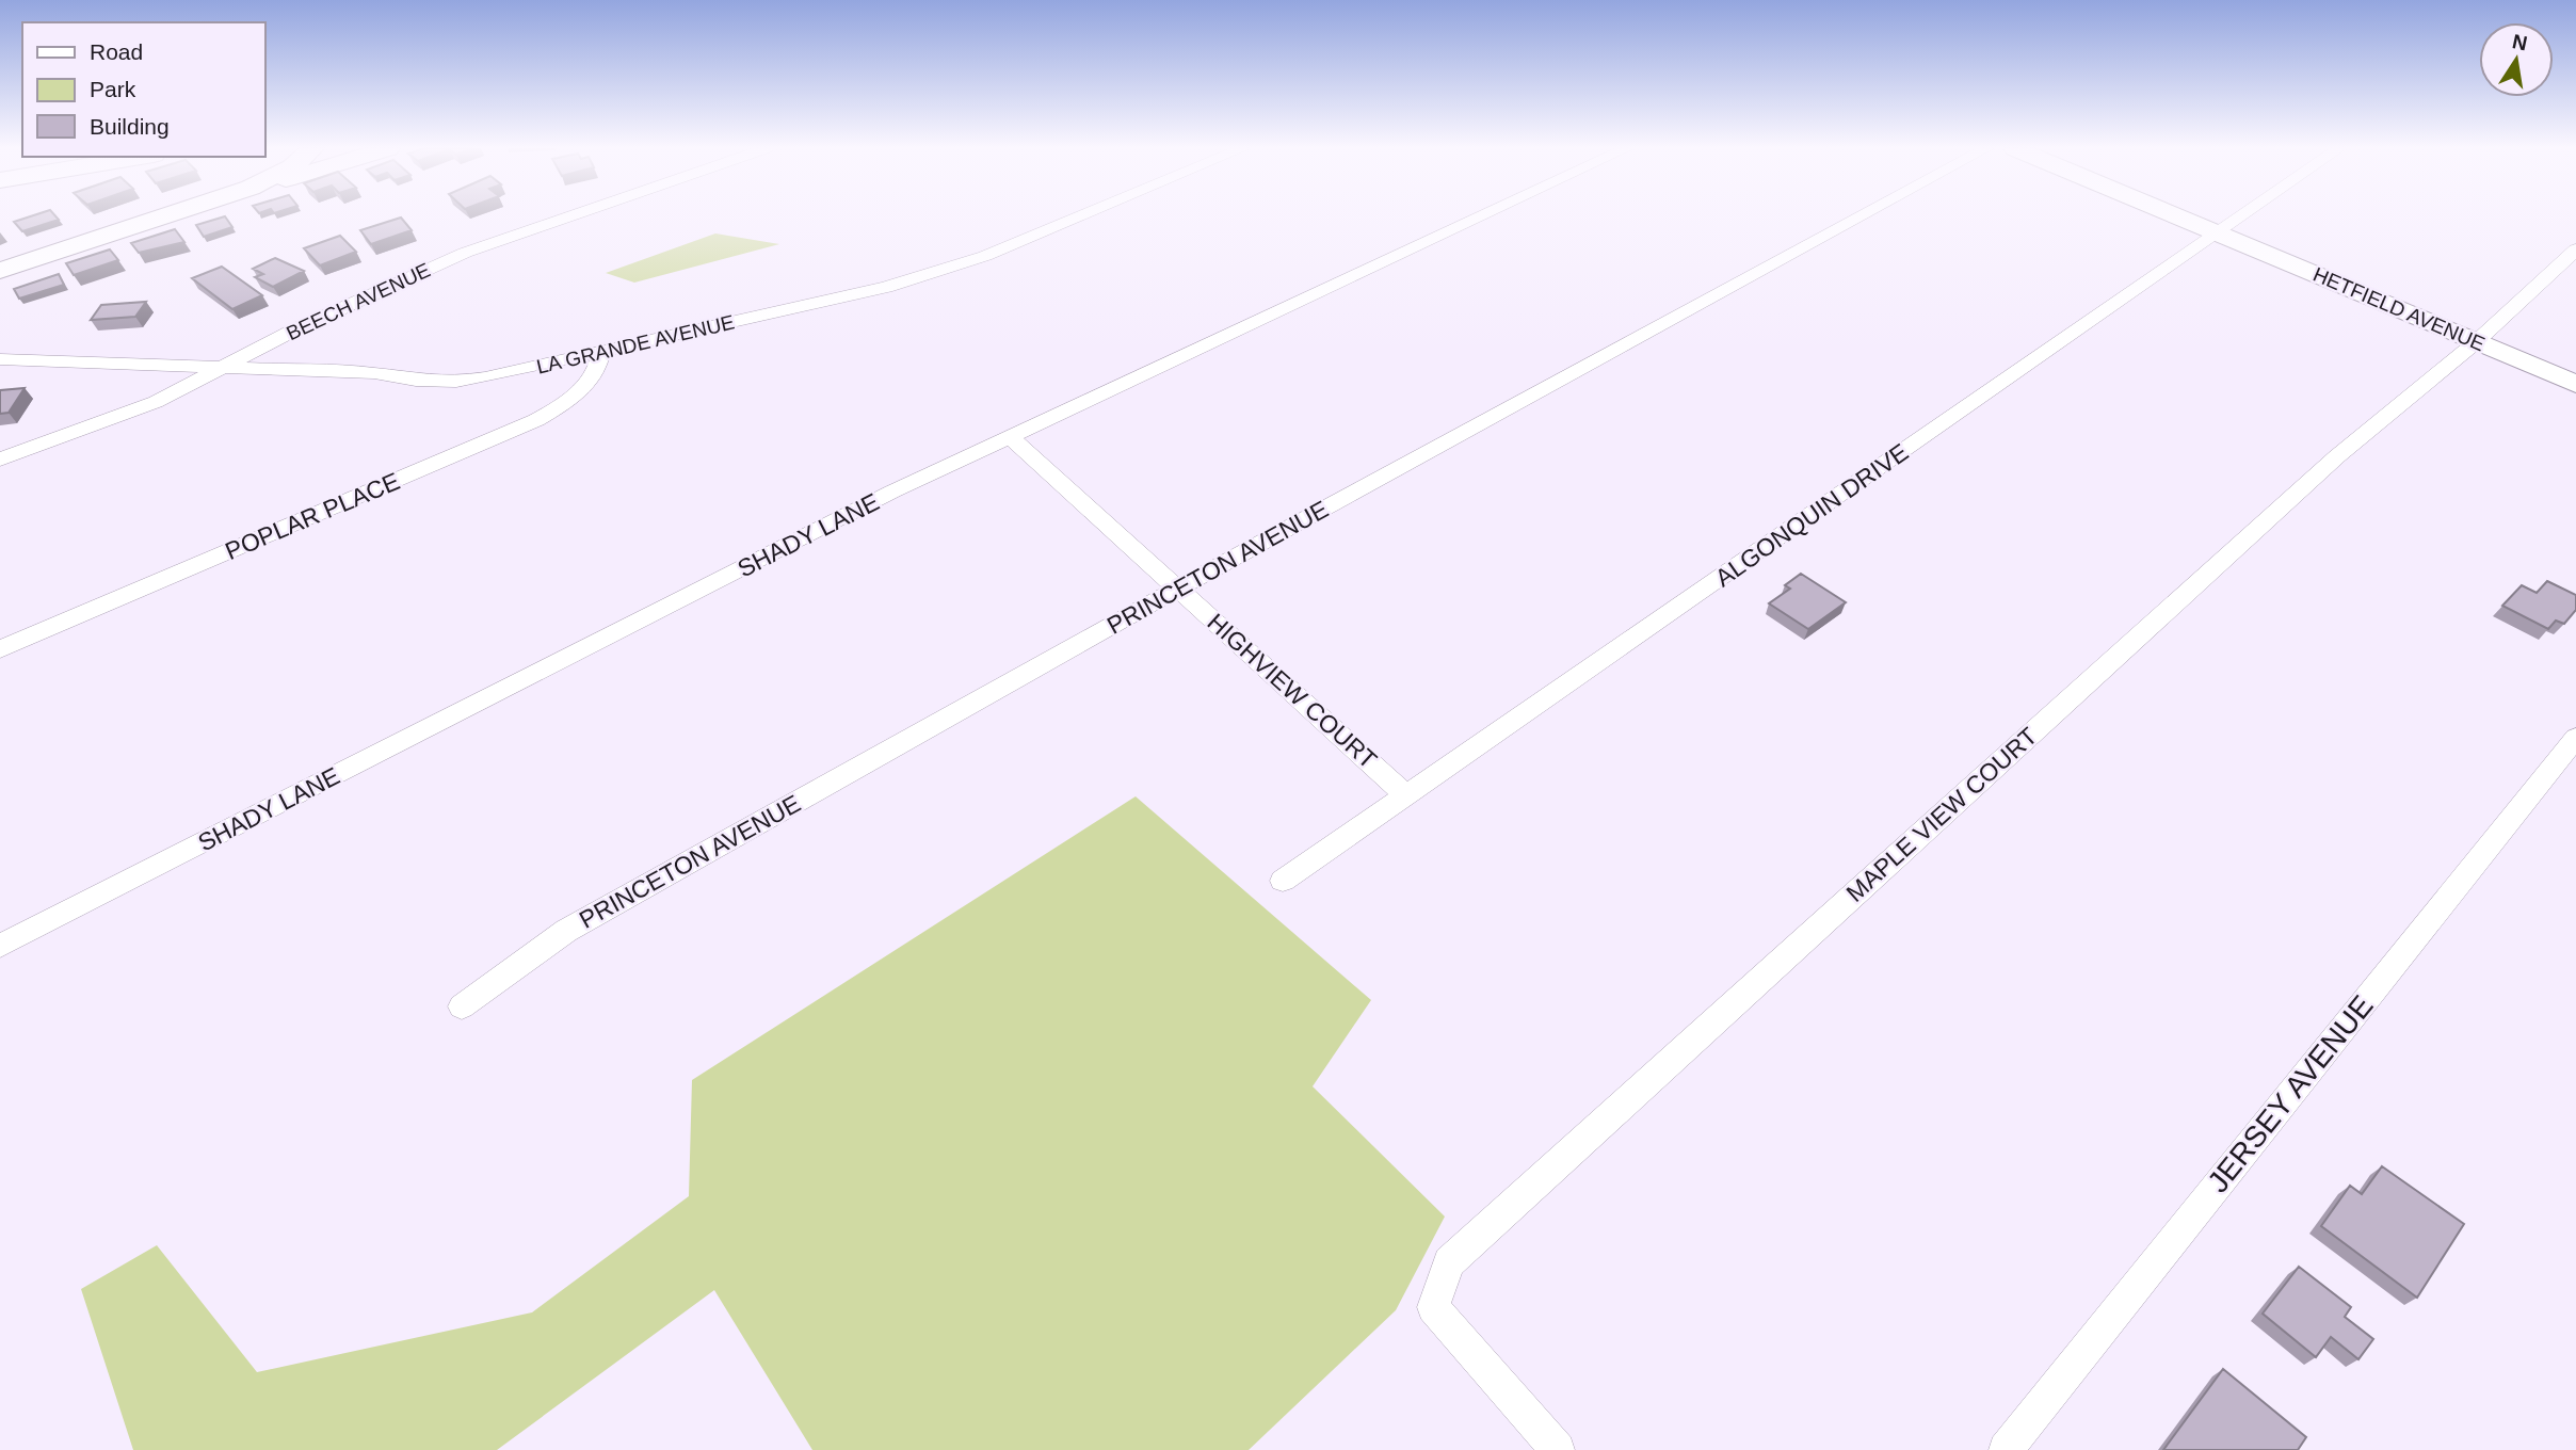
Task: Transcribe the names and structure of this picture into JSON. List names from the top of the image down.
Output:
{
  "streets": {
    "street": [
      "BEECH AVENUE",
      "HETFIELD AVENUE",
      "LA GRANDE AVENUE",
      "ALGONQUIN DRIVE",
      "POPLAR PLACE",
      "SHADY LANE",
      "PRINCETON AVENUE",
      "HIGHVIEW COURT",
      "MAPLE VIEW COURT",
      "JERSEY AVENUE"
    ]
  },
  "crossings": [
    ["BEECH AVENUE", "LA GRANDE AVENUE"],
    ["HETFIELD AVENUE", "ALGONQUIN DRIVE"],
    ["HETFIELD AVENUE", "MAPLE VIEW COURT"],
    ["LA GRANDE AVENUE", "POPLAR PLACE"],
    ["ALGONQUIN DRIVE", "HIGHVIEW COURT"],
    ["SHADY LANE", "HIGHVIEW COURT"],
    ["PRINCETON AVENUE", "HIGHVIEW COURT"]
  ],
  "legend": ["Road", "Park", "Building"],
  "north": "top"
}
